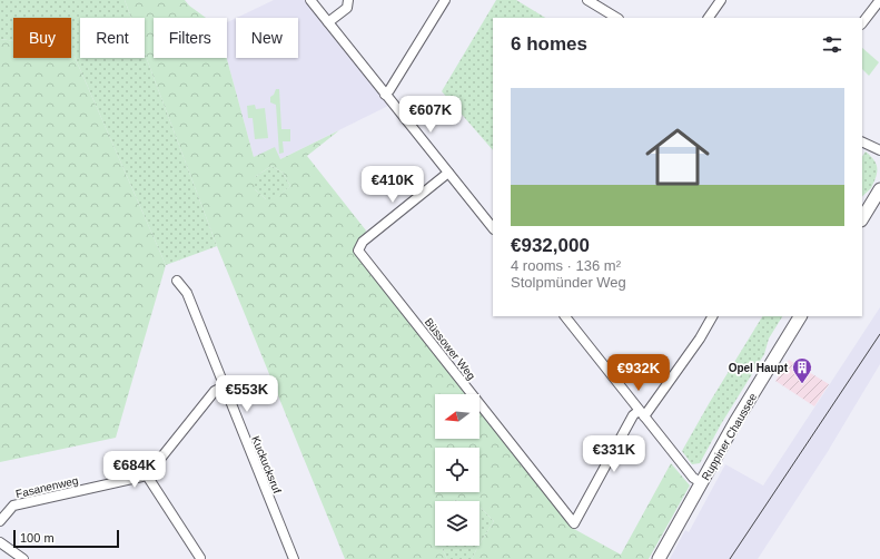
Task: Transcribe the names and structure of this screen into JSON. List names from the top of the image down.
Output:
{
  "streets": {
    "main road": ["Ruppiner Chaussee"],
    "street": ["Büssower Weg", "Kuckucksruf", "Fasanenweg"]
  },
  "places": {
    "building": ["Opel Haupt"]
  },
  "scale_bar": "100 m",
  "north": "left",
  "page": {
    "chip": [
      "Buy",
      "Rent",
      "Filters",
      "New"
    ],
    "heading": "6 homes",
    "list": [
      {
        "name": "€932,000",
        "note": "4 rooms · 136 m² · Stolpmünder Weg"
      }
    ],
    "price": [
      "€607K",
      "€410K",
      "€932K",
      "€553K",
      "€331K",
      "€684K"
    ],
    "scale": "100 m"
  }
}
